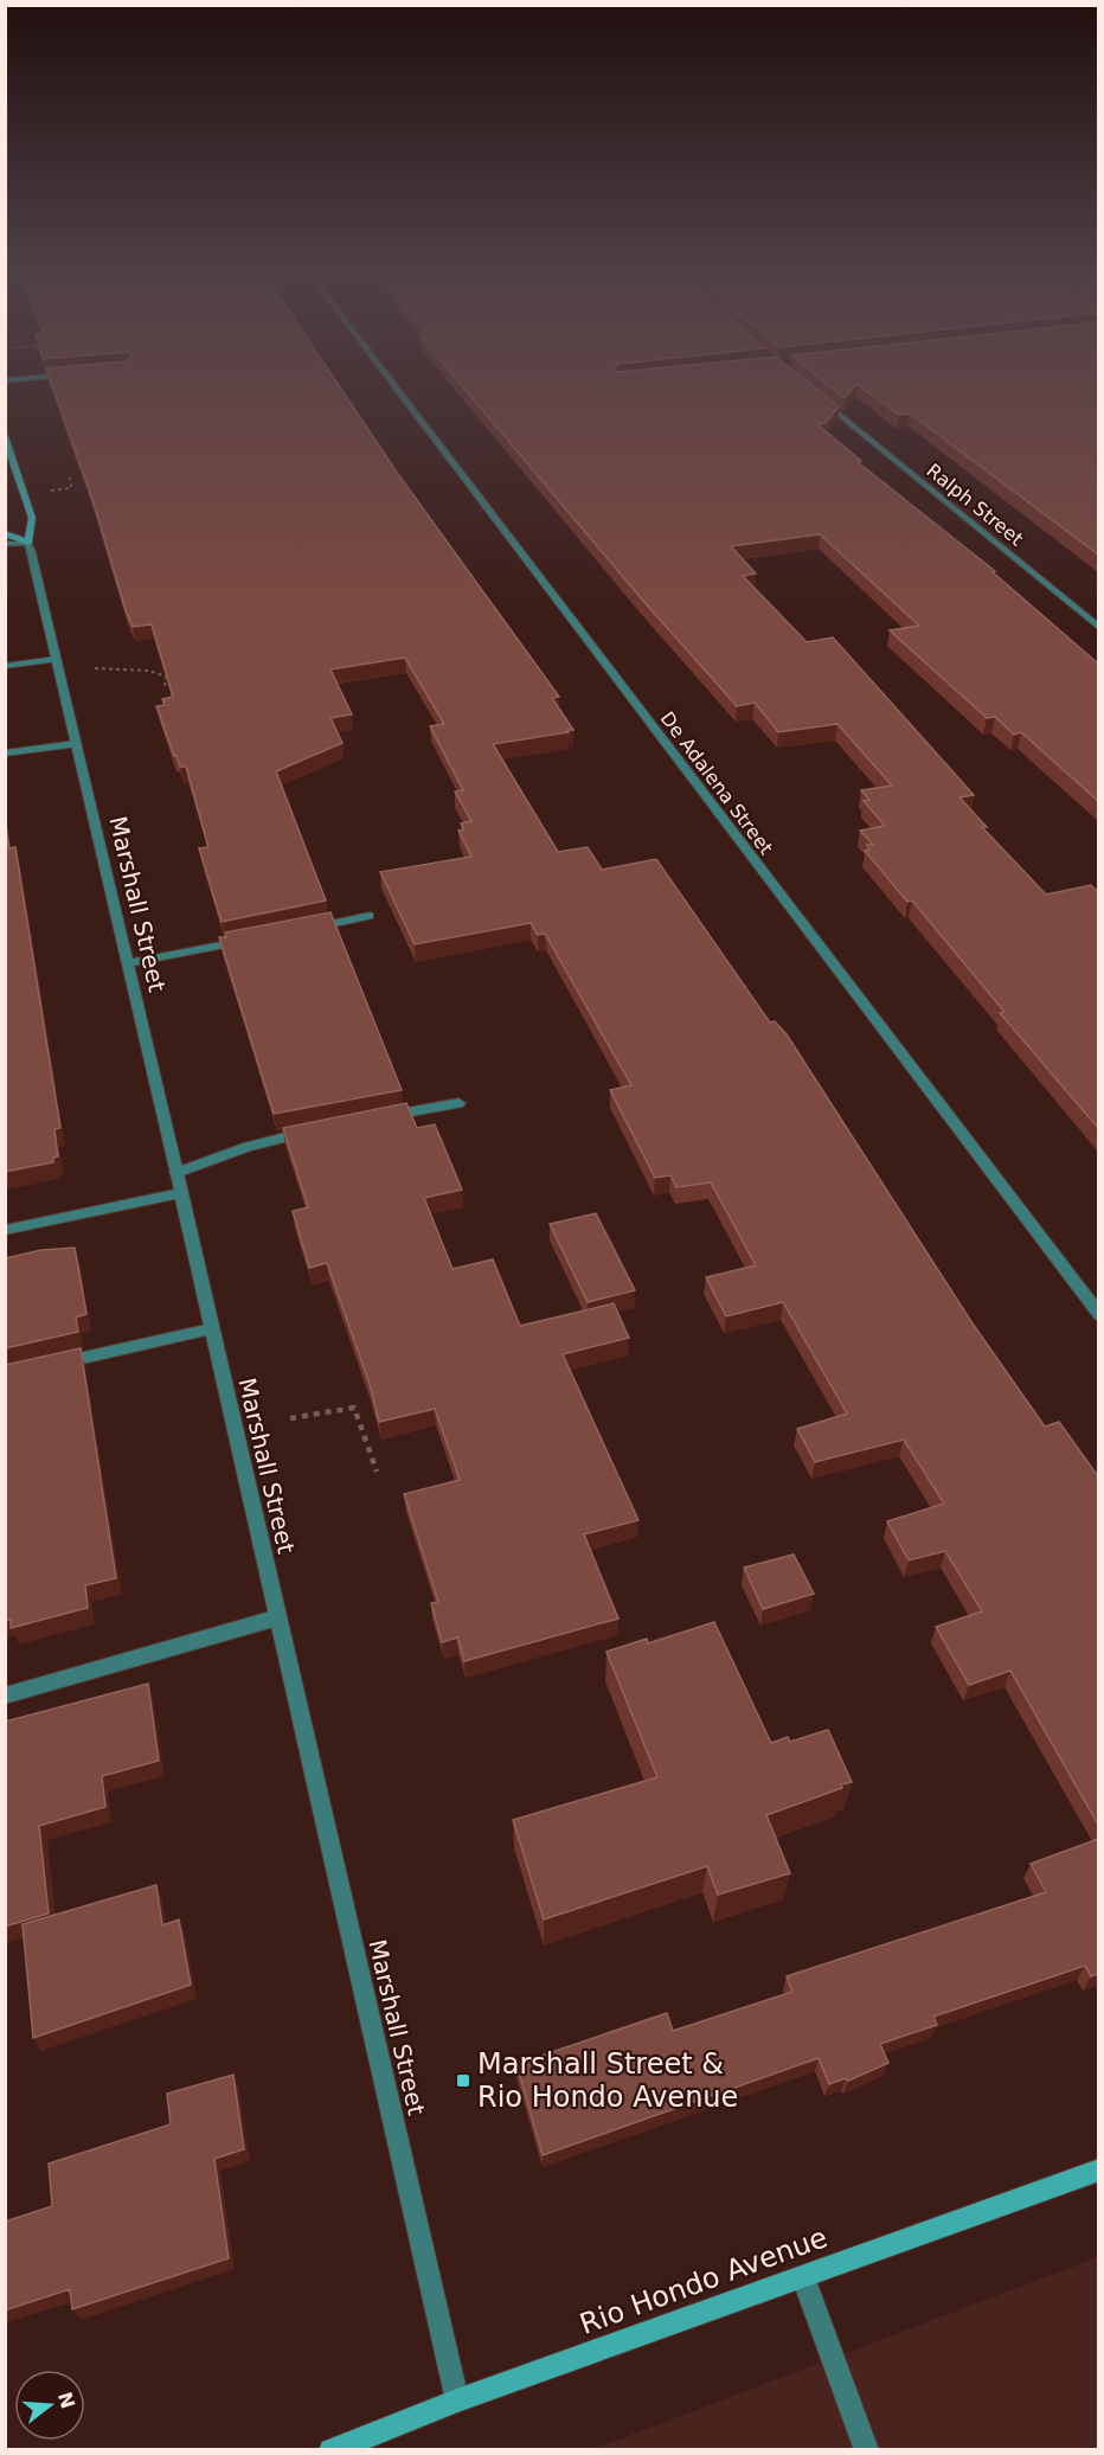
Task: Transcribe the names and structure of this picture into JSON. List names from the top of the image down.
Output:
{
  "streets": {
    "street": [
      "Ralph Street",
      "De Adalena Street",
      "Marshall Street",
      "Rio Hondo Avenue"
    ]
  },
  "crossings": [
    ["Marshall Street", "Rio Hondo Avenue"]
  ],
  "places": {
    "transit": ["Marshall Street & Rio Hondo Avenue"]
  },
  "north": "right"
}
